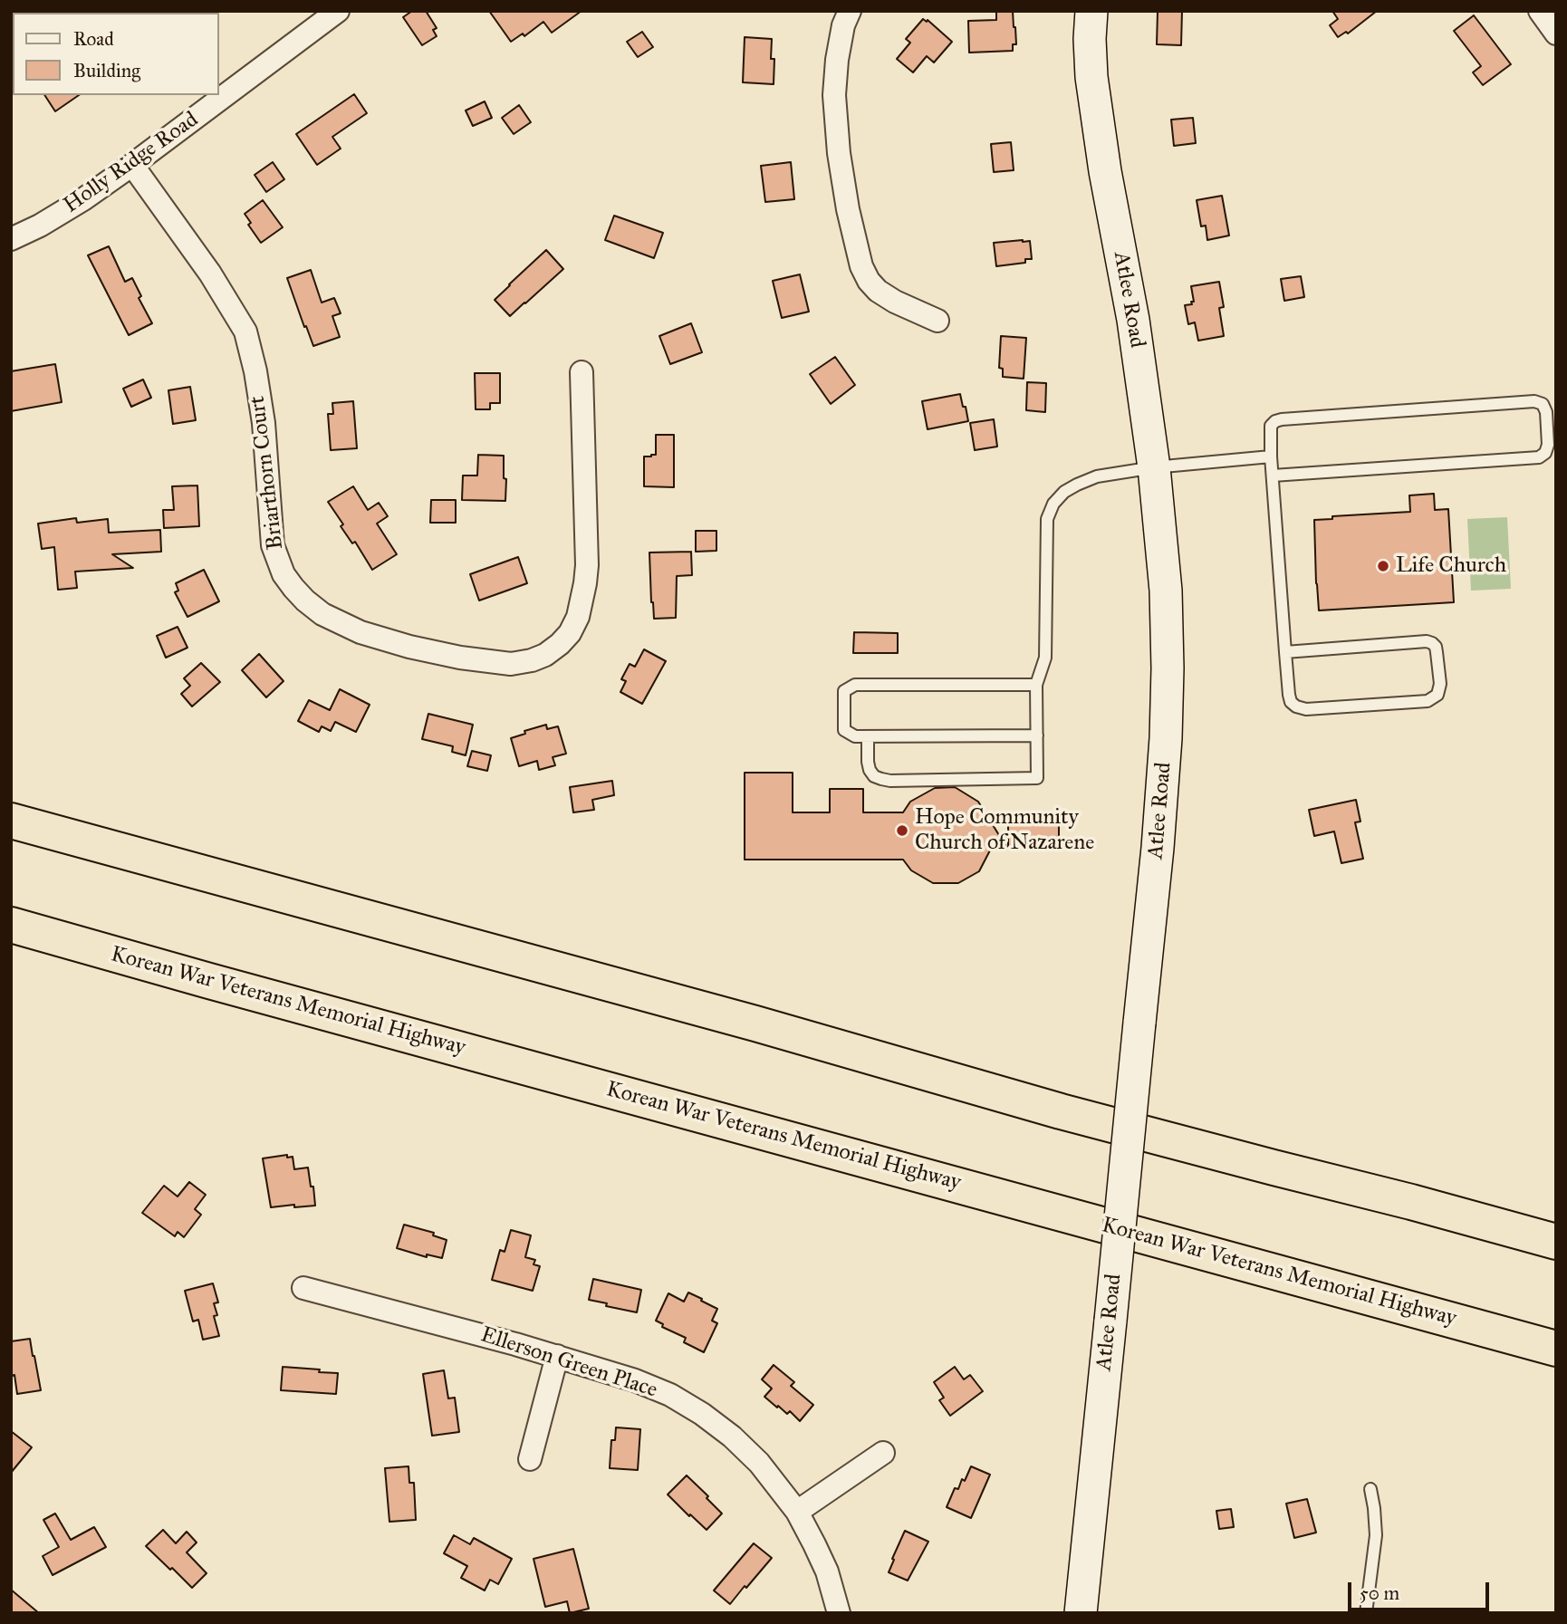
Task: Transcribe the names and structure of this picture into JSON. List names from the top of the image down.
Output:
{
  "streets": {
    "highway": ["Korean War Veterans Memorial Highway"],
    "main road": ["Atlee Road"],
    "street": ["Holly Ridge Road", "Briarthorn Court", "Ellerson Green Place"]
  },
  "crossings": [
    ["Holly Ridge Road", "Briarthorn Court"]
  ],
  "places": ["Life Church", "Hope Community Church of Nazarene"],
  "legend": ["Road", "Building"],
  "scale_bar": "50 m"
}
